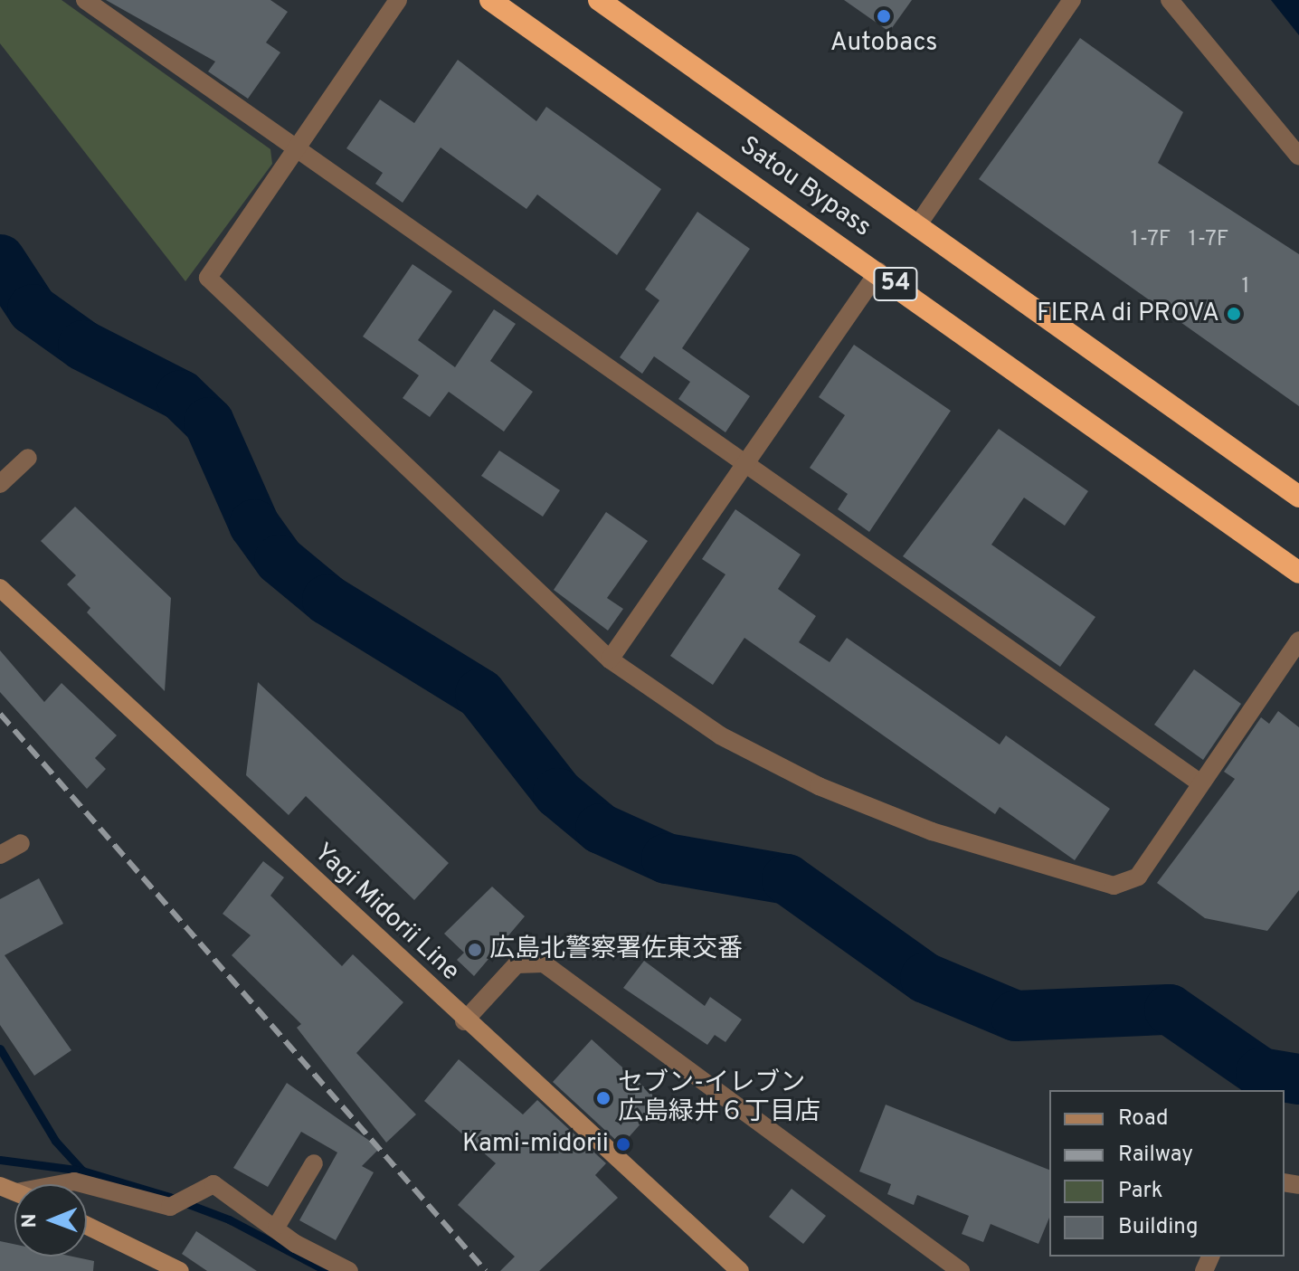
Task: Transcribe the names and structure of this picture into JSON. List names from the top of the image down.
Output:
{
  "streets": {
    "highway": ["Satou Bypass", "54"],
    "main road": ["Yagi Midorii Line"]
  },
  "places": [
    "Autobacs",
    "FIERA di PROVA",
    "広島北警察署佐東交番",
    "セブン‐イレブン 広島緑井６丁目店",
    "Kami-midorii"
  ],
  "house_numbers": ["1-7F", "1-7F", "1"],
  "legend": [
    "Road",
    "Railway",
    "Park",
    "Building"
  ],
  "north": "left"
}
